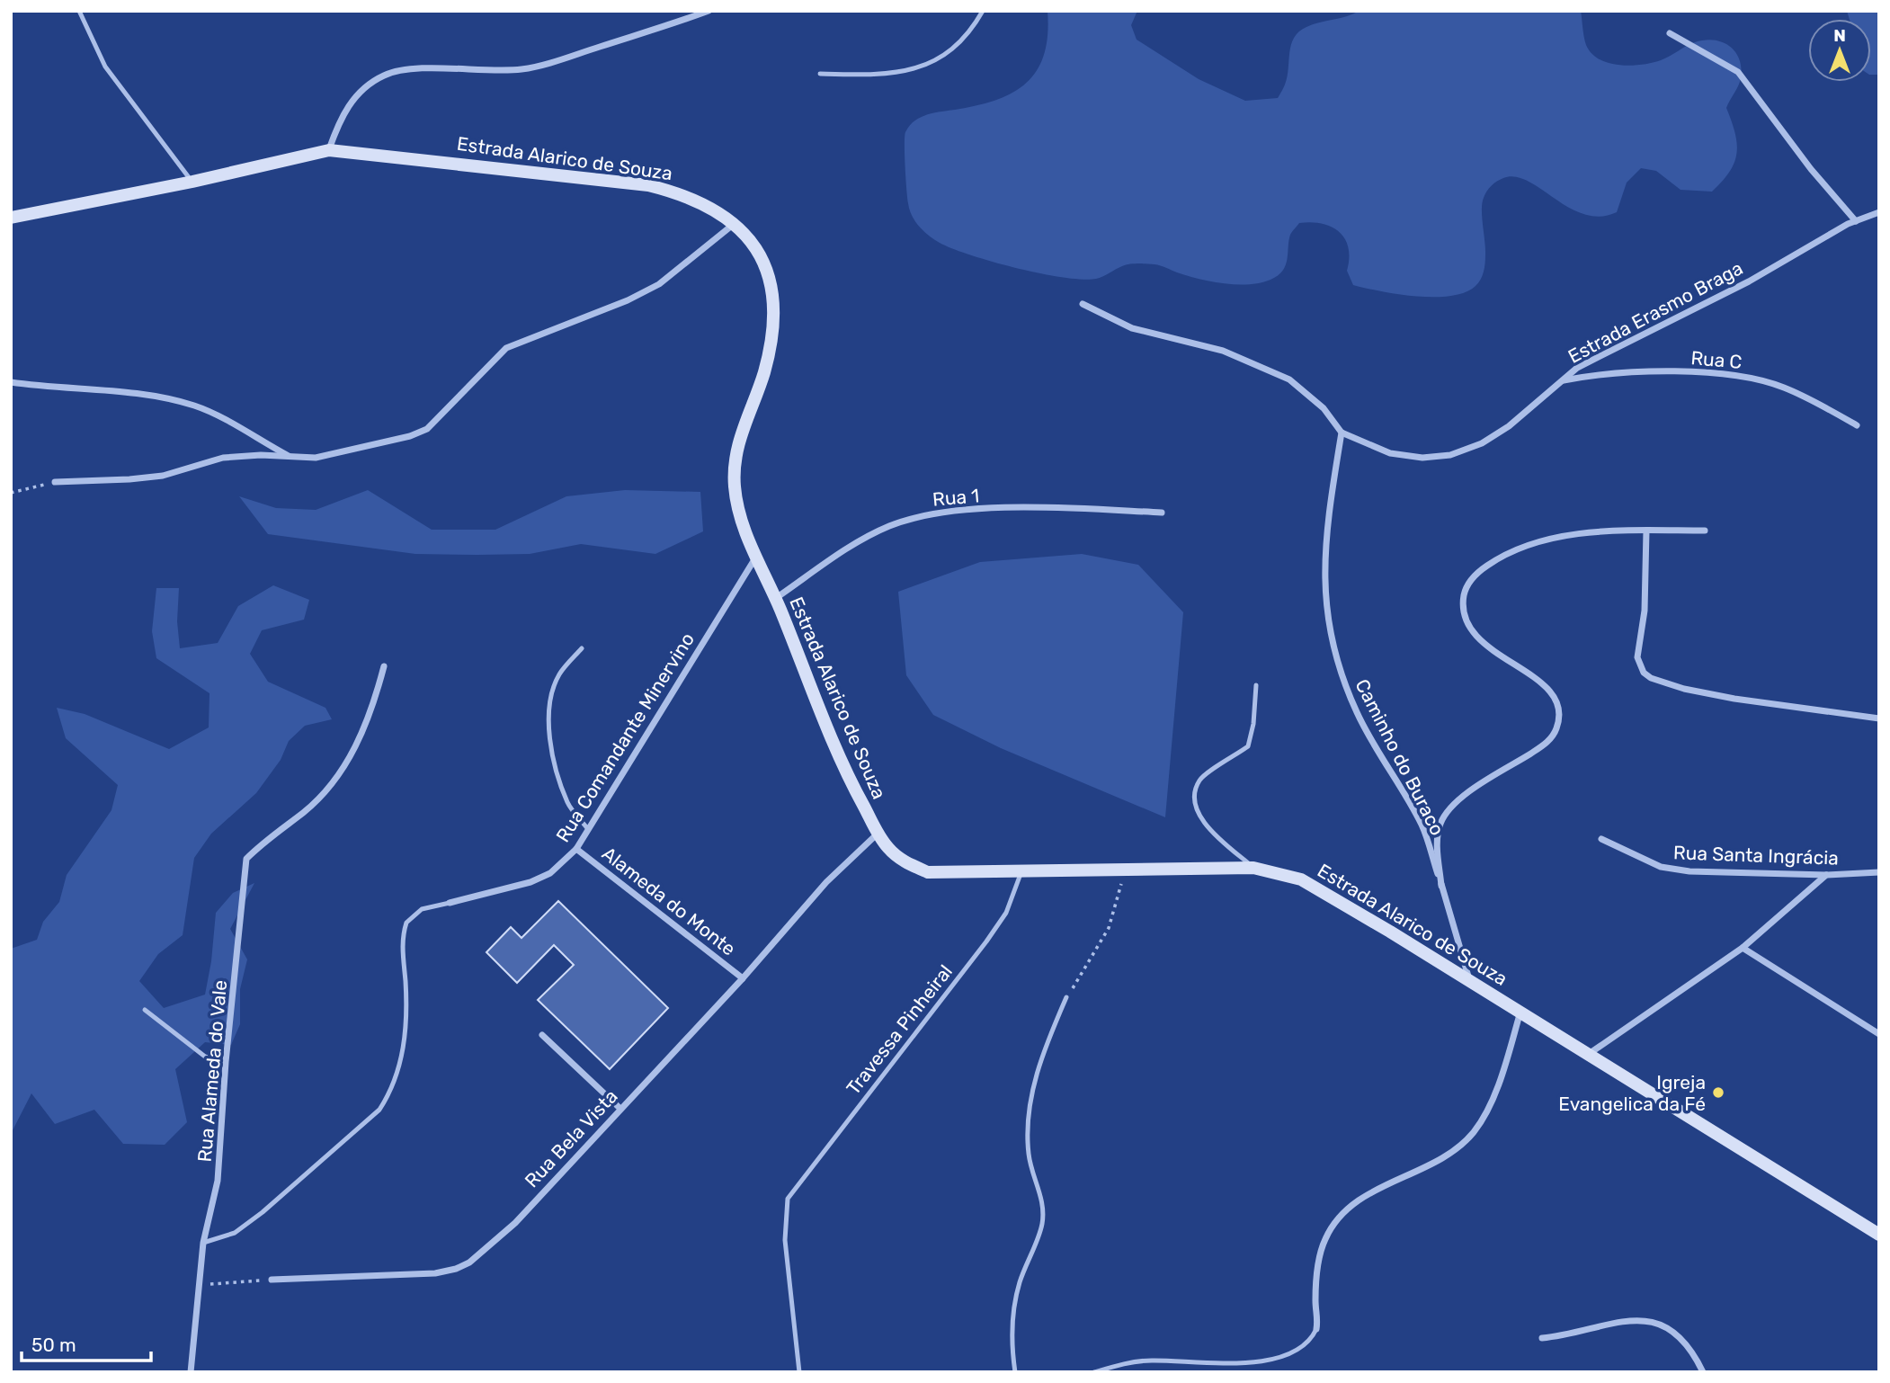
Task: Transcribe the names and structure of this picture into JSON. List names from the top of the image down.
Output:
{
  "streets": {
    "main road": ["Estrada Alarico de Souza"],
    "street": [
      "Estrada Erasmo Braga",
      "Rua C",
      "Rua 1",
      "Rua Comandante Minervino",
      "Caminho do Buraco",
      "Rua Santa Ingrácia",
      "Alameda do Monte",
      "Rua Alameda do Vale",
      "Rua Bela Vista"
    ],
    "lane": ["Travessa Pinheiral"]
  },
  "crossings": [
    ["Estrada Alarico de Souza", "Rua 1"],
    ["Estrada Alarico de Souza", "Rua Comandante Minervino"],
    ["Estrada Alarico de Souza", "Caminho do Buraco"],
    ["Estrada Alarico de Souza", "Travessa Pinheiral"],
    ["Estrada Alarico de Souza", "Rua Bela Vista"],
    ["Estrada Erasmo Braga", "Rua C"],
    ["Estrada Erasmo Braga", "Caminho do Buraco"],
    ["Rua Comandante Minervino", "Alameda do Monte"],
    ["Alameda do Monte", "Rua Bela Vista"]
  ],
  "places": ["Igreja Evangelica da Fé"],
  "scale_bar": "50 m",
  "north": "top"
}
